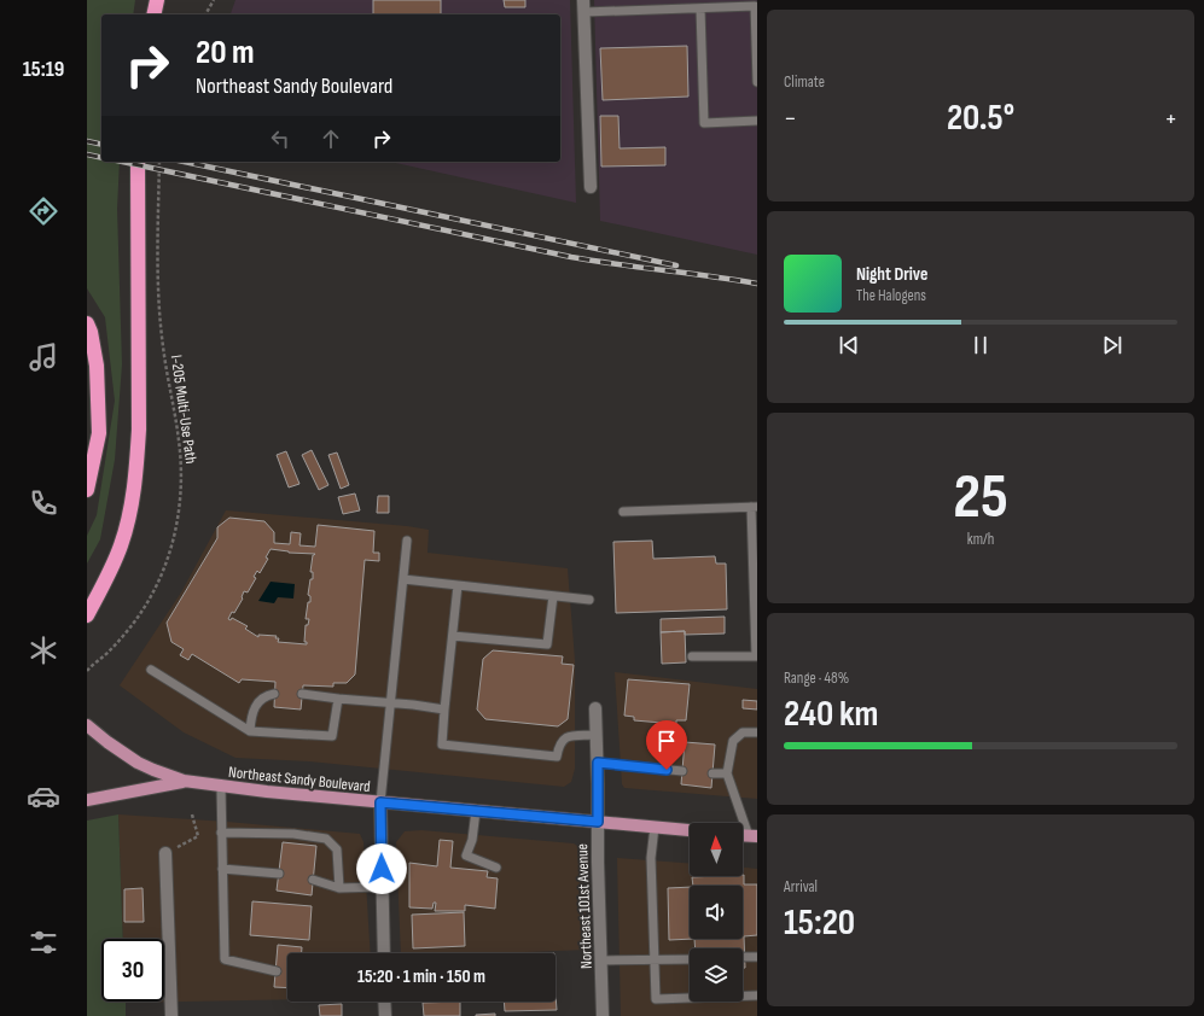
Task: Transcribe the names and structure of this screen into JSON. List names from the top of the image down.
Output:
{
  "streets": {
    "main road": ["Northeast Sandy Boulevard"],
    "street": ["Northeast 101st Avenue"],
    "path": ["I-205 Multi-Use Path"]
  },
  "crossings": [
    ["Northeast Sandy Boulevard", "Northeast 101st Avenue"]
  ],
  "north": "top",
  "page": {
    "tabs": "15:19",
    "tile": [
      "Climate",
      ["25", "km/h"],
      ["Range · 48%", "240 km"],
      ["Arrival", "15:20"]
    ],
    "turn": ["20 m", "Northeast Sandy Boulevard"],
    "heat": ["−", "20.5°", "+"],
    "song": ["Night Drive", "The Halogens"],
    "limit": "30",
    "trip": "15:20 · 1 min · 150 m"
  }
}
